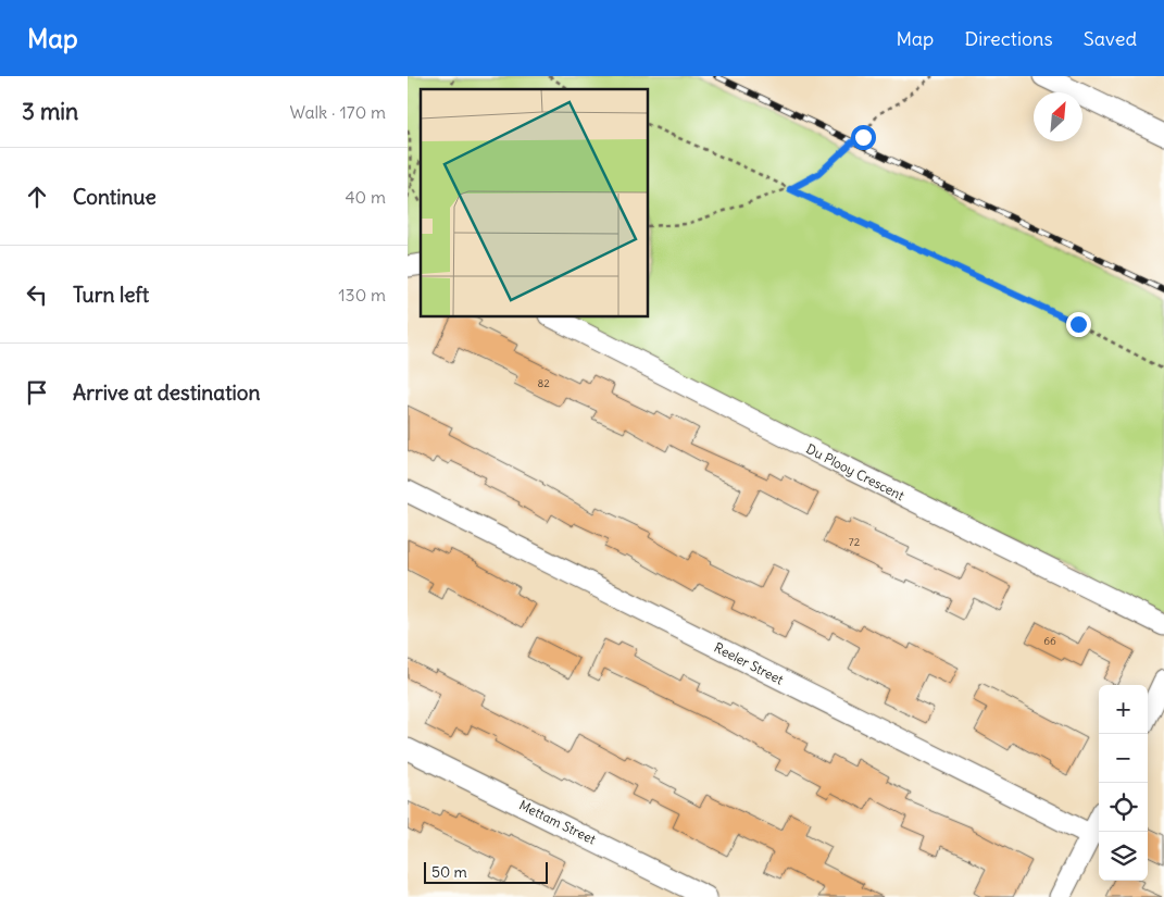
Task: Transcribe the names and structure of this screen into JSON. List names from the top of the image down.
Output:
{
  "streets": {
    "street": ["Du Plooy Crescent", "Reeler Street", "Mettam Street"]
  },
  "house_numbers": ["82", "72", "66"],
  "scale_bar": "50 m",
  "north": "top right",
  "page": {
    "header": "Map",
    "nav": ["Map", "Directions", "Saved"],
    "heading": ["3 min", "Walk · 170 m"],
    "list": [
      ["Continue", "40 m"],
      ["Turn left", "130 m"],
      "Arrive at destination"
    ],
    "map_buttons": ["+", "−"],
    "scale": "50 m"
  }
}
